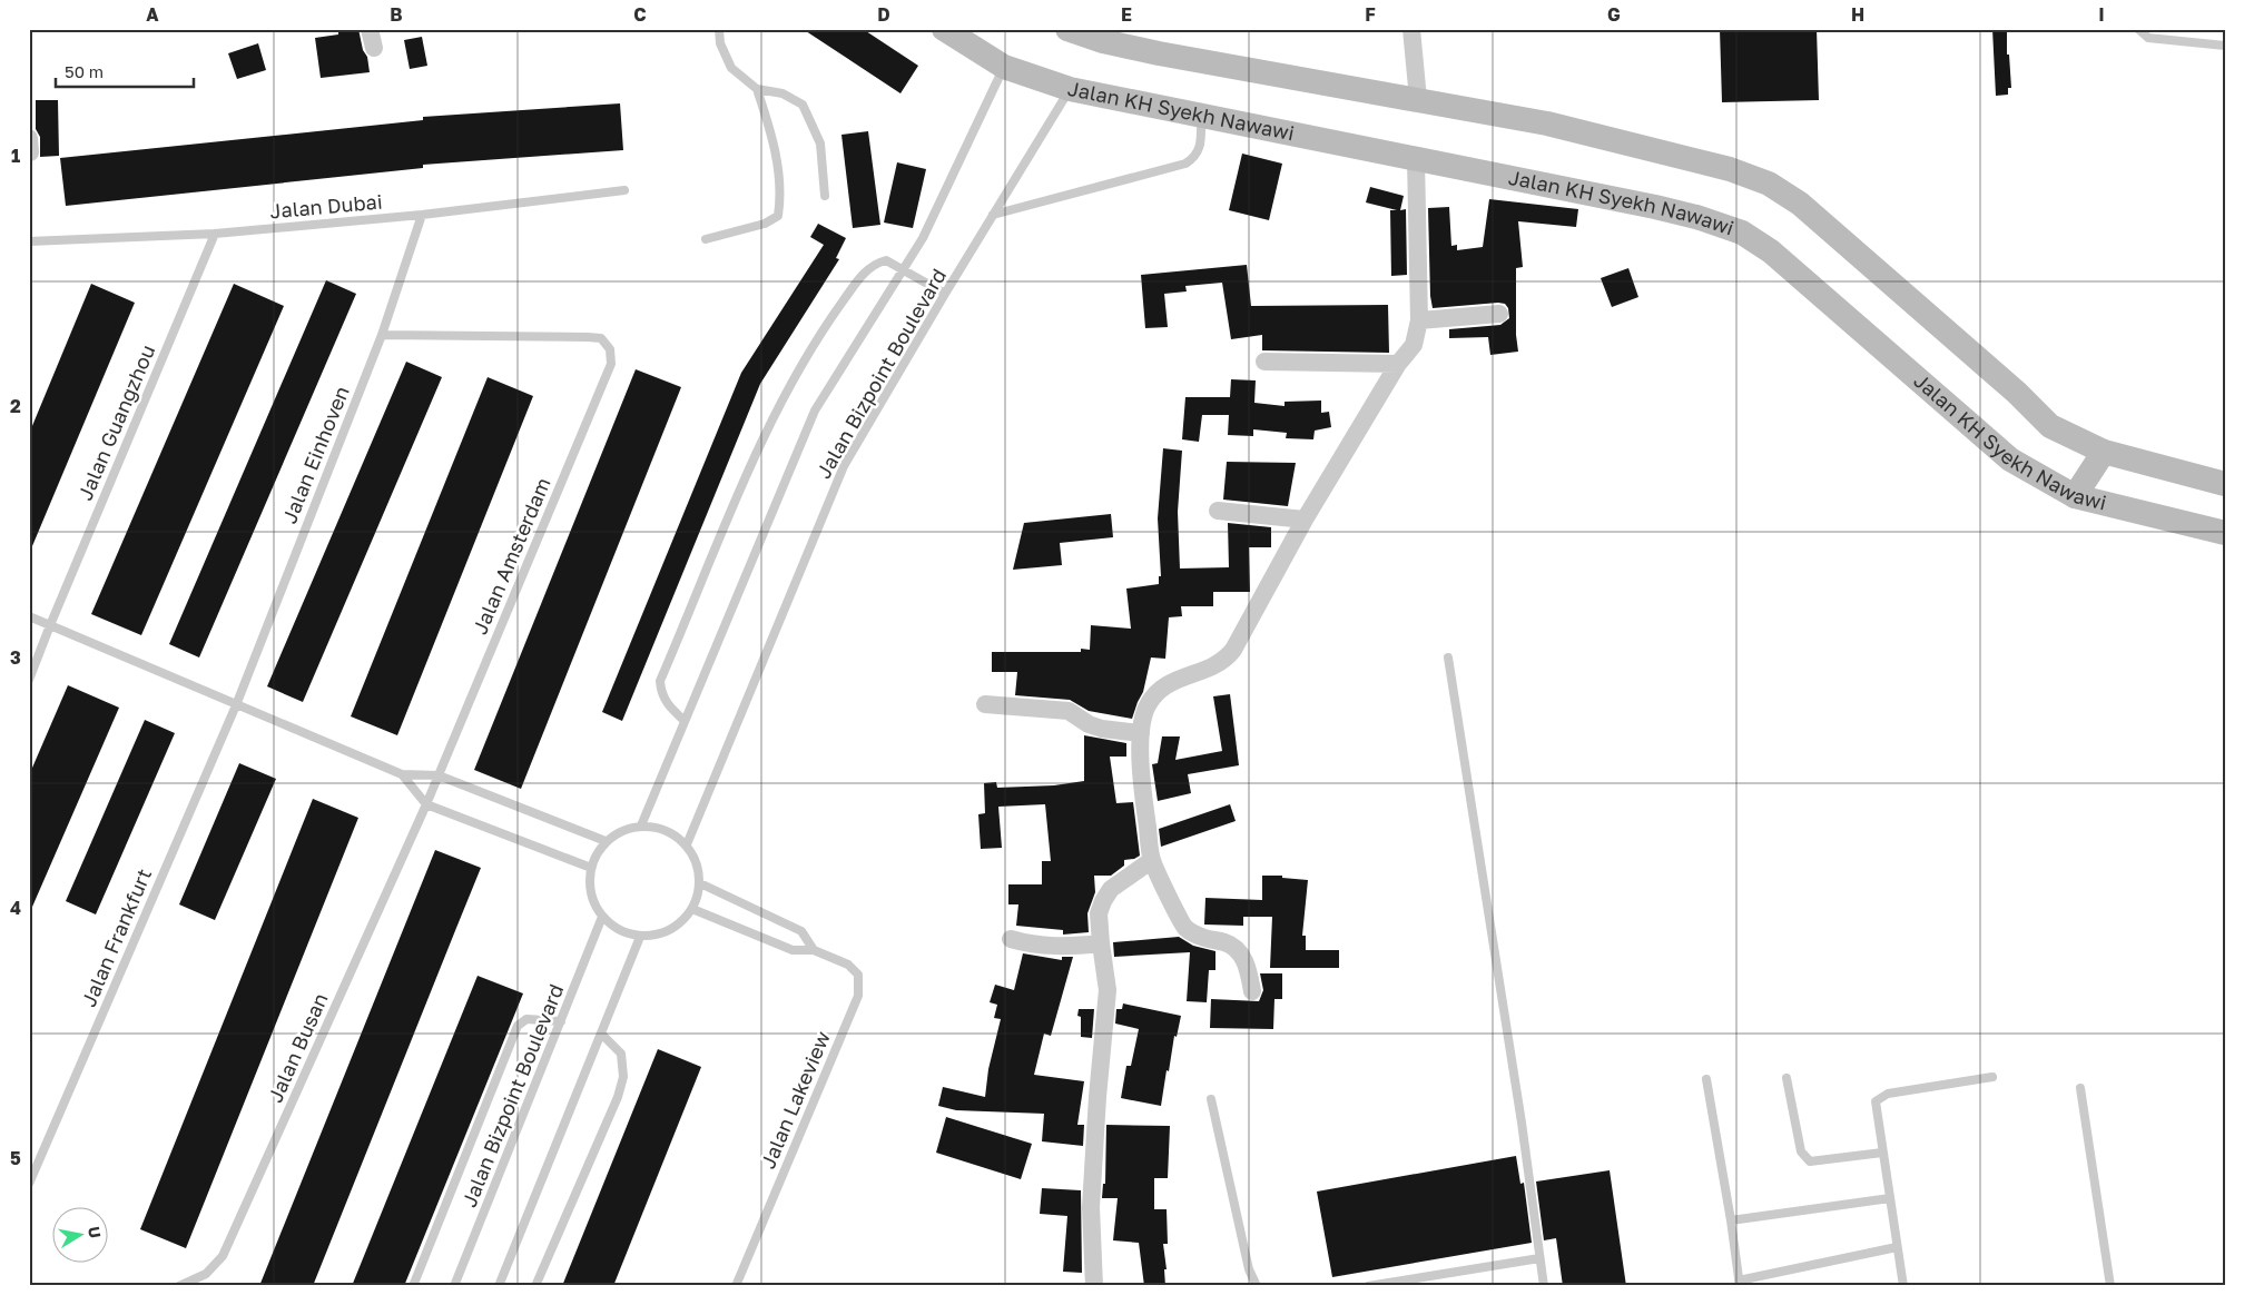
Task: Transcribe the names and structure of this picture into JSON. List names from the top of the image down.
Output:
{
  "streets": {
    "main road": ["Jalan KH Syekh Nawawi"],
    "lane": [
      "Jalan Dubai",
      "Jalan Bizpoint Boulevard",
      "Jalan Guangzhou",
      "Jalan Einhoven",
      "Jalan Amsterdam",
      "Jalan Frankfurt",
      "Jalan Busan",
      "Jalan Lakeview"
    ]
  },
  "crossings": [
    ["Jalan KH Syekh Nawawi", "Jalan Bizpoint Boulevard"],
    ["Jalan Dubai", "Jalan Guangzhou"],
    ["Jalan Dubai", "Jalan Einhoven"],
    ["Jalan Einhoven", "Jalan Amsterdam"],
    ["Jalan Einhoven", "Jalan Frankfurt"],
    ["Jalan Amsterdam", "Jalan Busan"]
  ],
  "scale_bar": "50 m",
  "north": "right",
  "grid": {
    "columns": [
      "A",
      "B",
      "C",
      "D",
      "E",
      "F",
      "G",
      "H",
      "I"
    ],
    "rows": [
      "1",
      "2",
      "3",
      "4",
      "5"
    ]
  }
}
